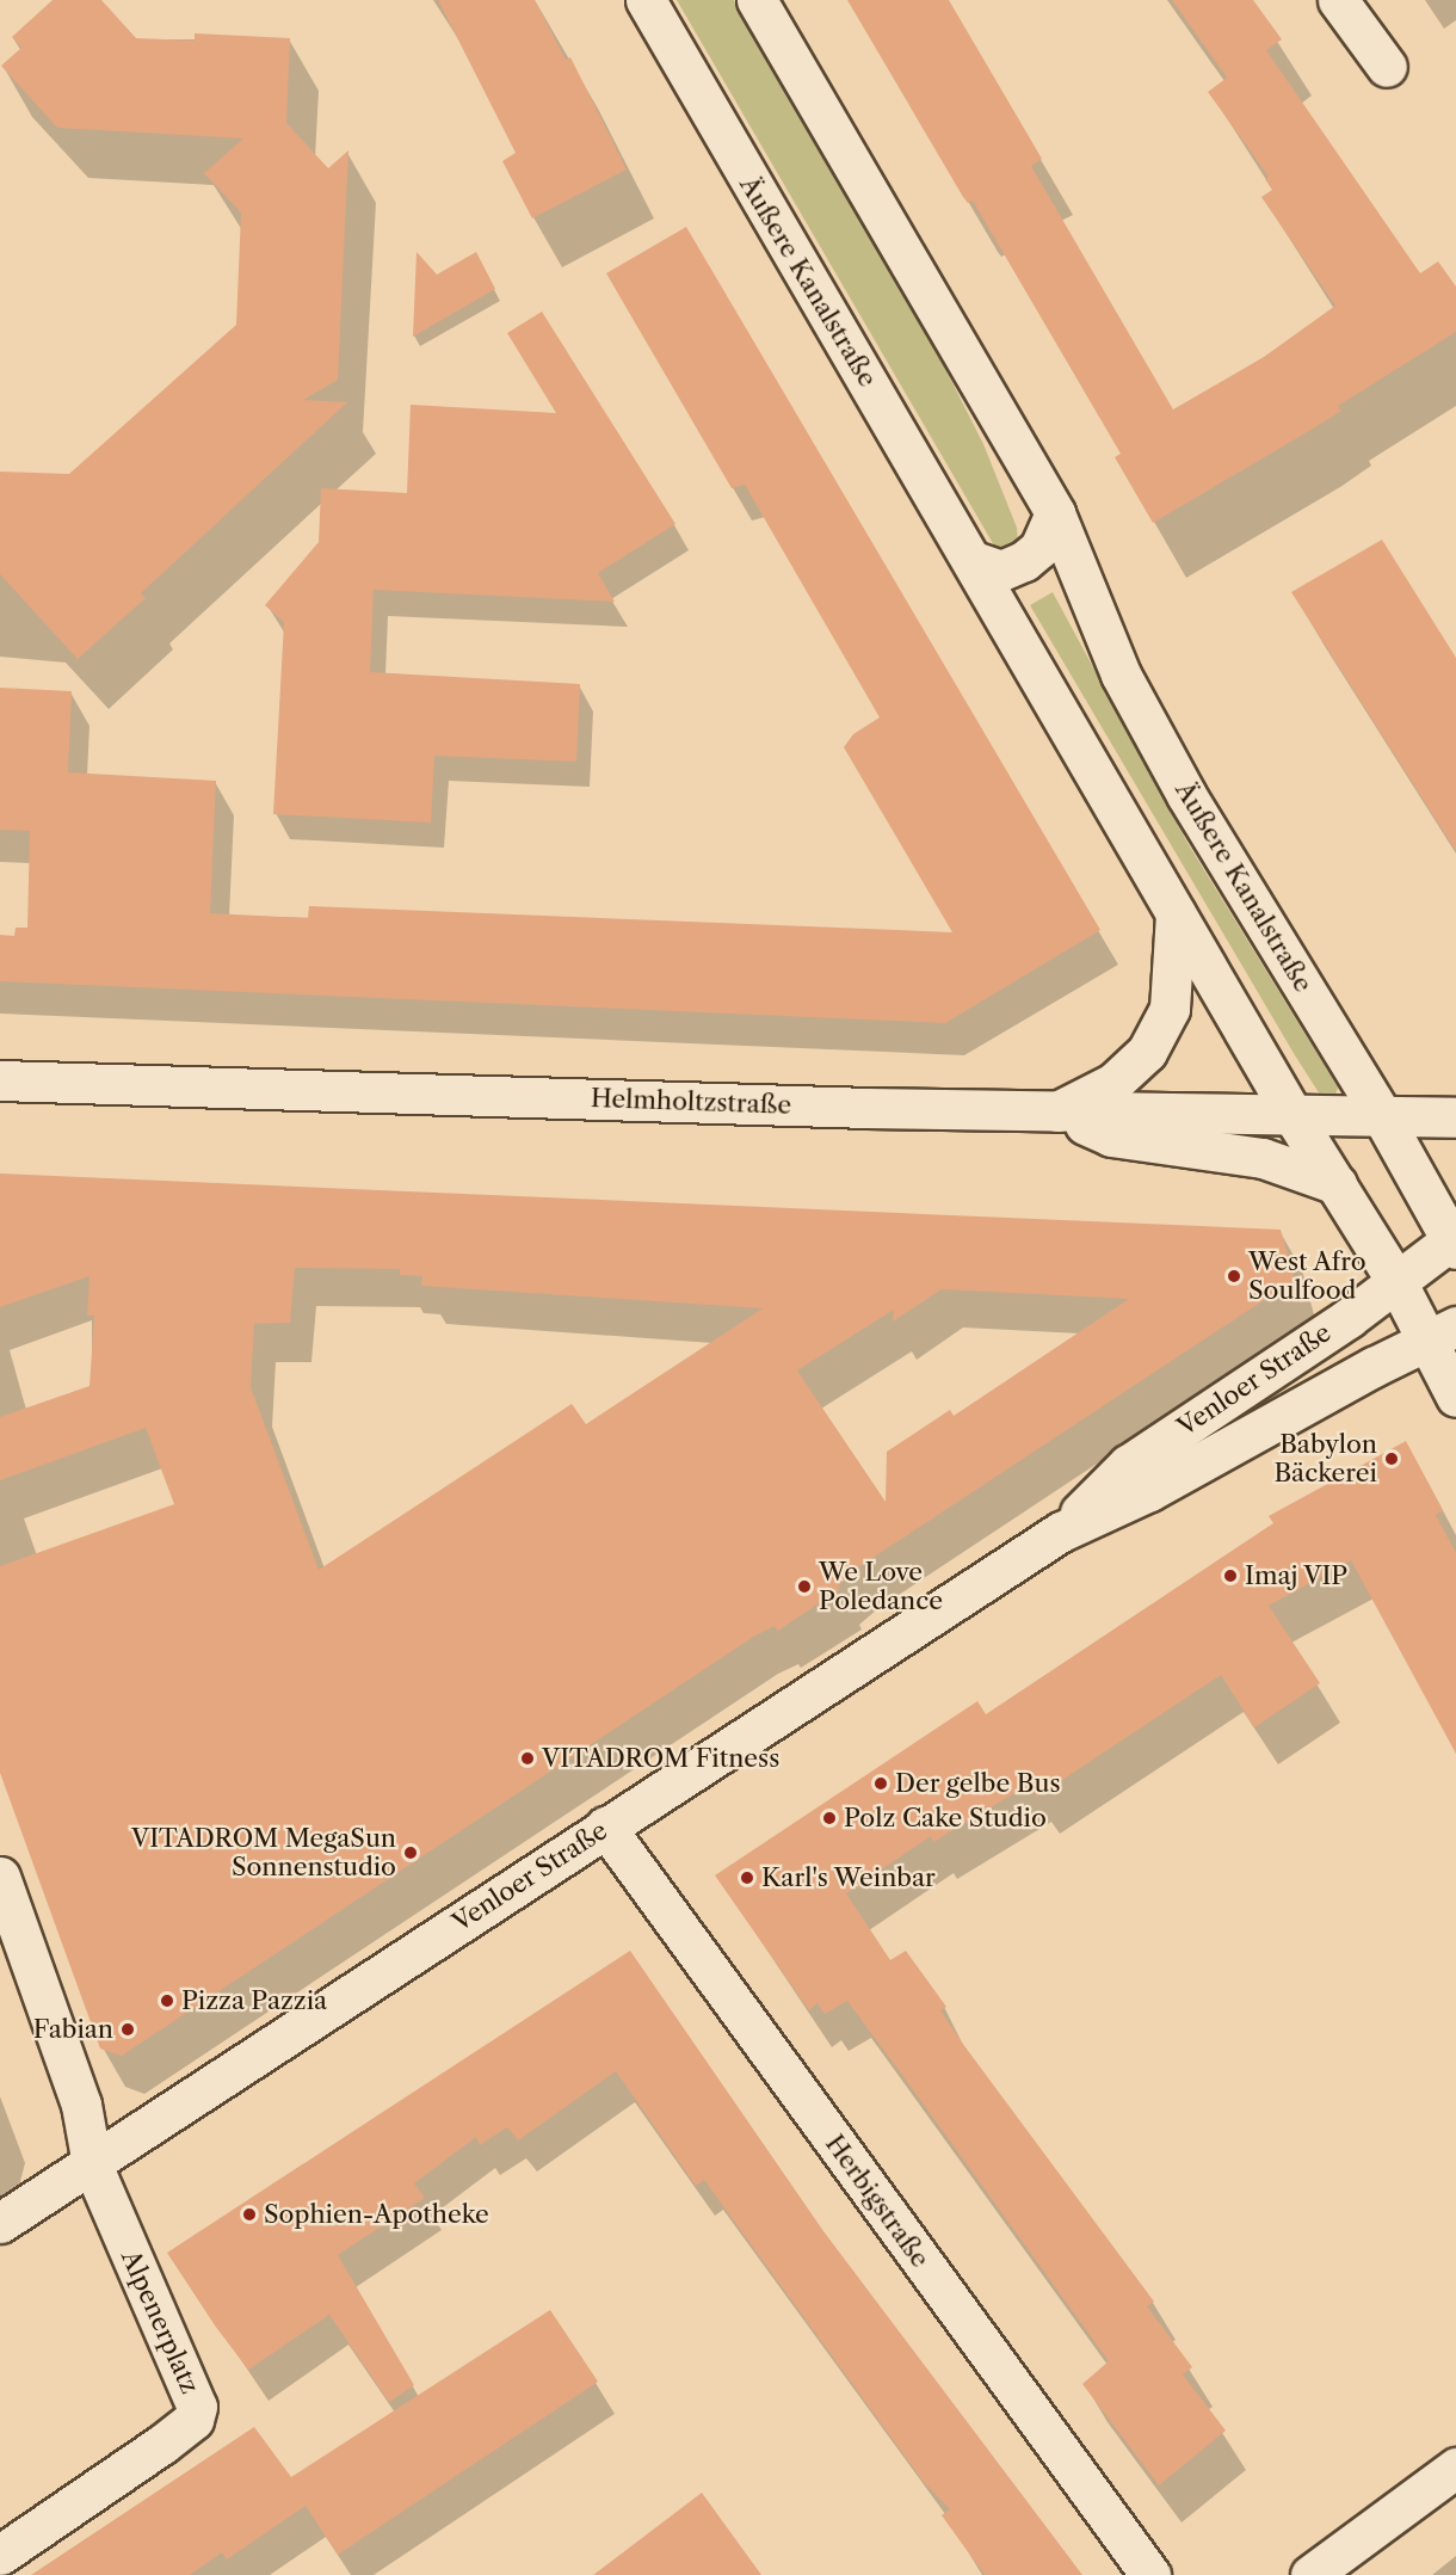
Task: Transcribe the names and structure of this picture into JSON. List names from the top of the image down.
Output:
{
  "streets": {
    "main road": [
      "Äußere Kanalstraße",
      "Helmholtzstraße",
      "Venloer Straße",
      "Herbigstraße",
      "Alpenerplatz"
    ]
  },
  "crossings": [
    ["Äußere Kanalstraße", "Helmholtzstraße"],
    ["Äußere Kanalstraße", "Venloer Straße"],
    ["Venloer Straße", "Herbigstraße"],
    ["Venloer Straße", "Alpenerplatz"]
  ],
  "places": [
    "West Afro Soulfood",
    "Babylon Bäckerei",
    "Imaj VIP",
    "We Love Poledance",
    "VITADROM Fitness",
    "Der gelbe Bus",
    "Polz Cake Studio",
    "VITADROM MegaSun Sonnenstudio",
    "Karl's Weinbar",
    "Pizza Pazzia",
    "Fabian",
    "Sophien-Apotheke"
  ]
}
